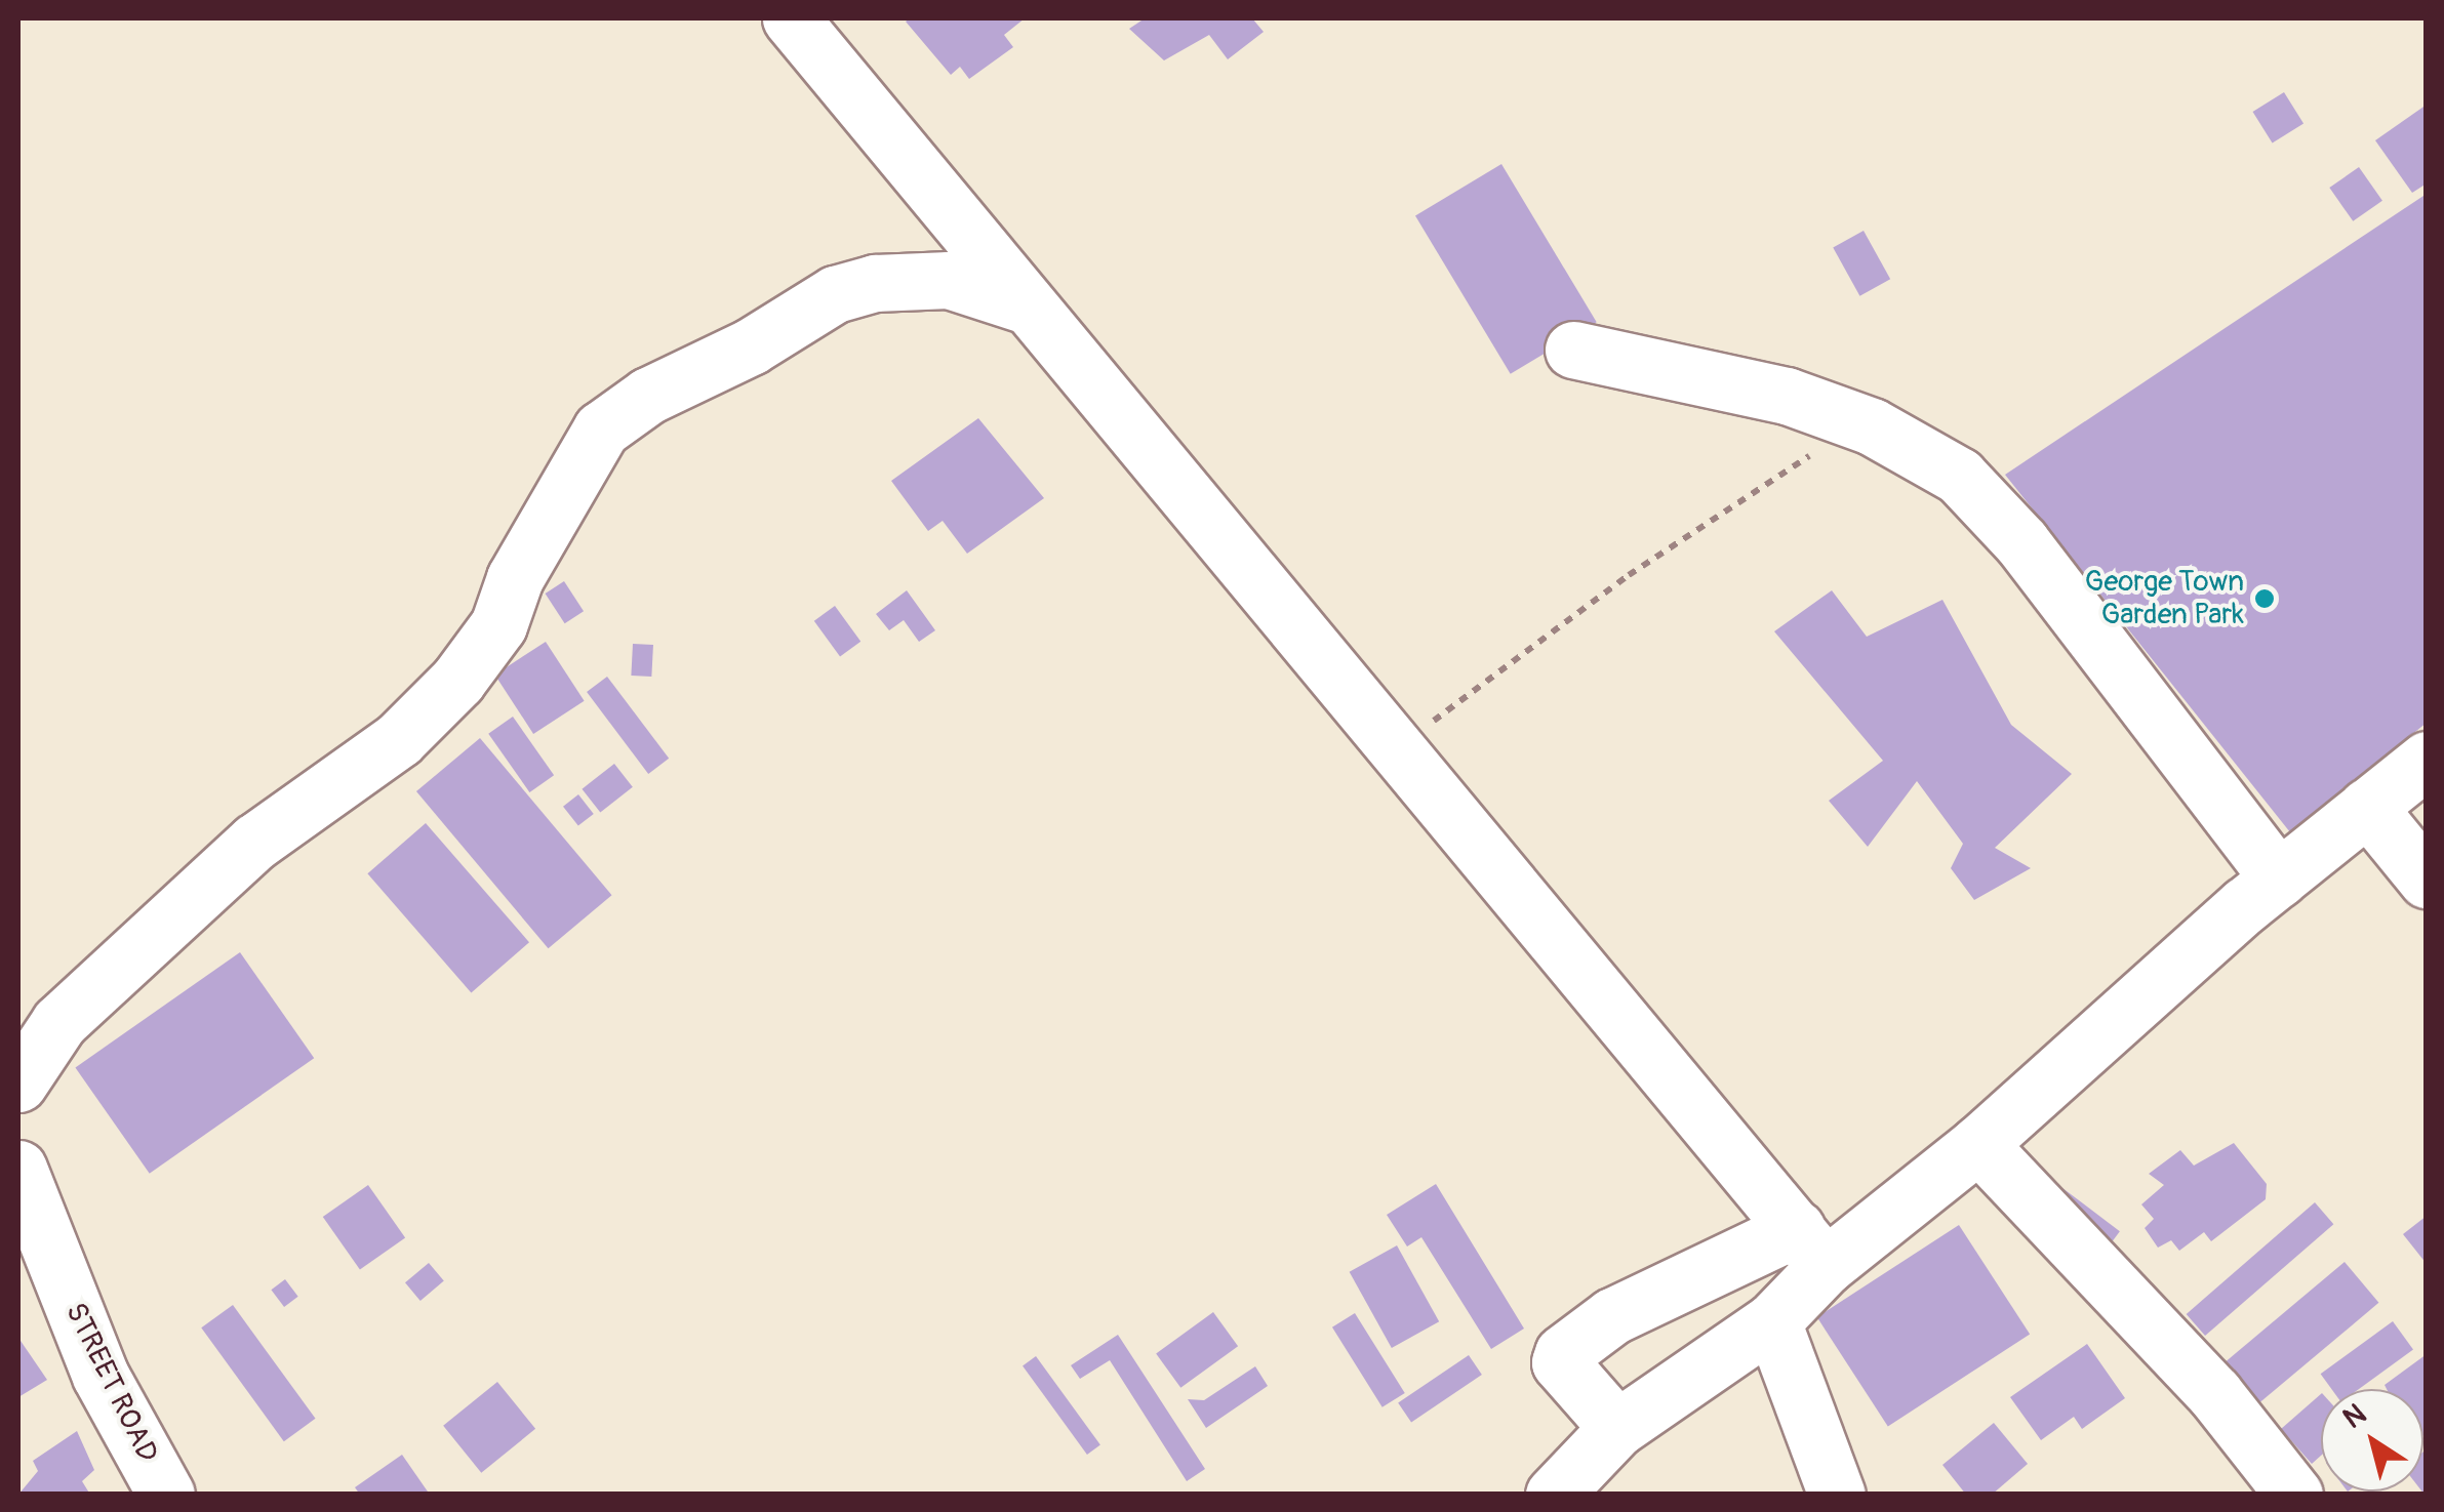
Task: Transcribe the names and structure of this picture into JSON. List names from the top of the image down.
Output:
{
  "streets": {
    "street": ["STREET ROAD"]
  },
  "places": ["George Town Garden Park"],
  "north": "top left"
}
